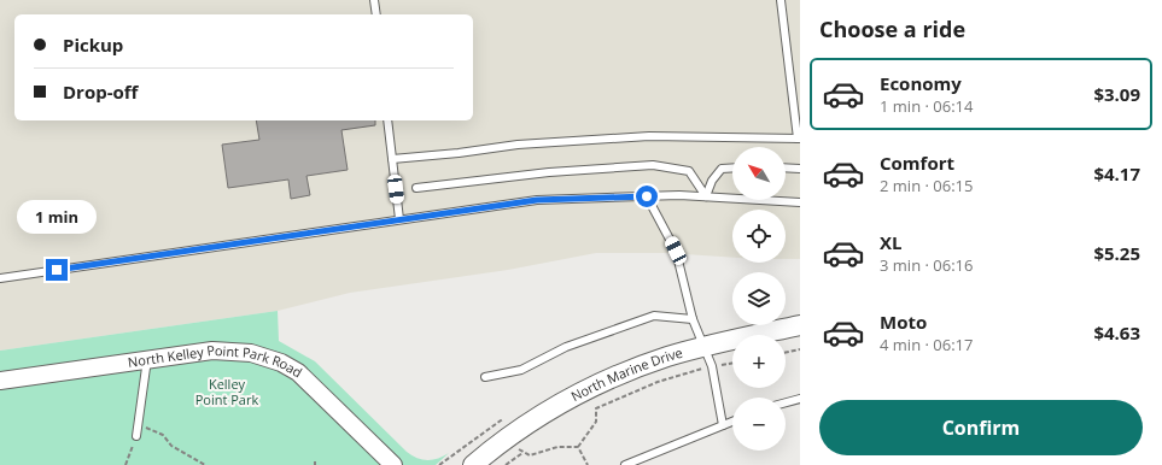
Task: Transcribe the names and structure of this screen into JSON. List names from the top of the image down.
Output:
{
  "streets": {
    "main road": ["North Marine Drive"],
    "street": ["North Kelley Point Park Road"]
  },
  "parks": ["Kelley Point Park"],
  "north": "top left",
  "page": {
    "heading": "Choose a ride",
    "banner": ["Pickup", "Drop-off"],
    "list": [
      {
        "name": "Economy",
        "note": "1 min · 06:14",
        "value": "$3.09"
      },
      {
        "name": "Comfort",
        "note": "2 min · 06:15",
        "value": "$4.17"
      },
      {
        "name": "XL",
        "note": "3 min · 06:16",
        "value": "$5.25"
      },
      {
        "name": "Moto",
        "note": "4 min · 06:17",
        "value": "$4.63"
      }
    ],
    "map_buttons": ["+", "−"],
    "bubble": "1 min",
    "buttons": "Confirm"
  }
}
